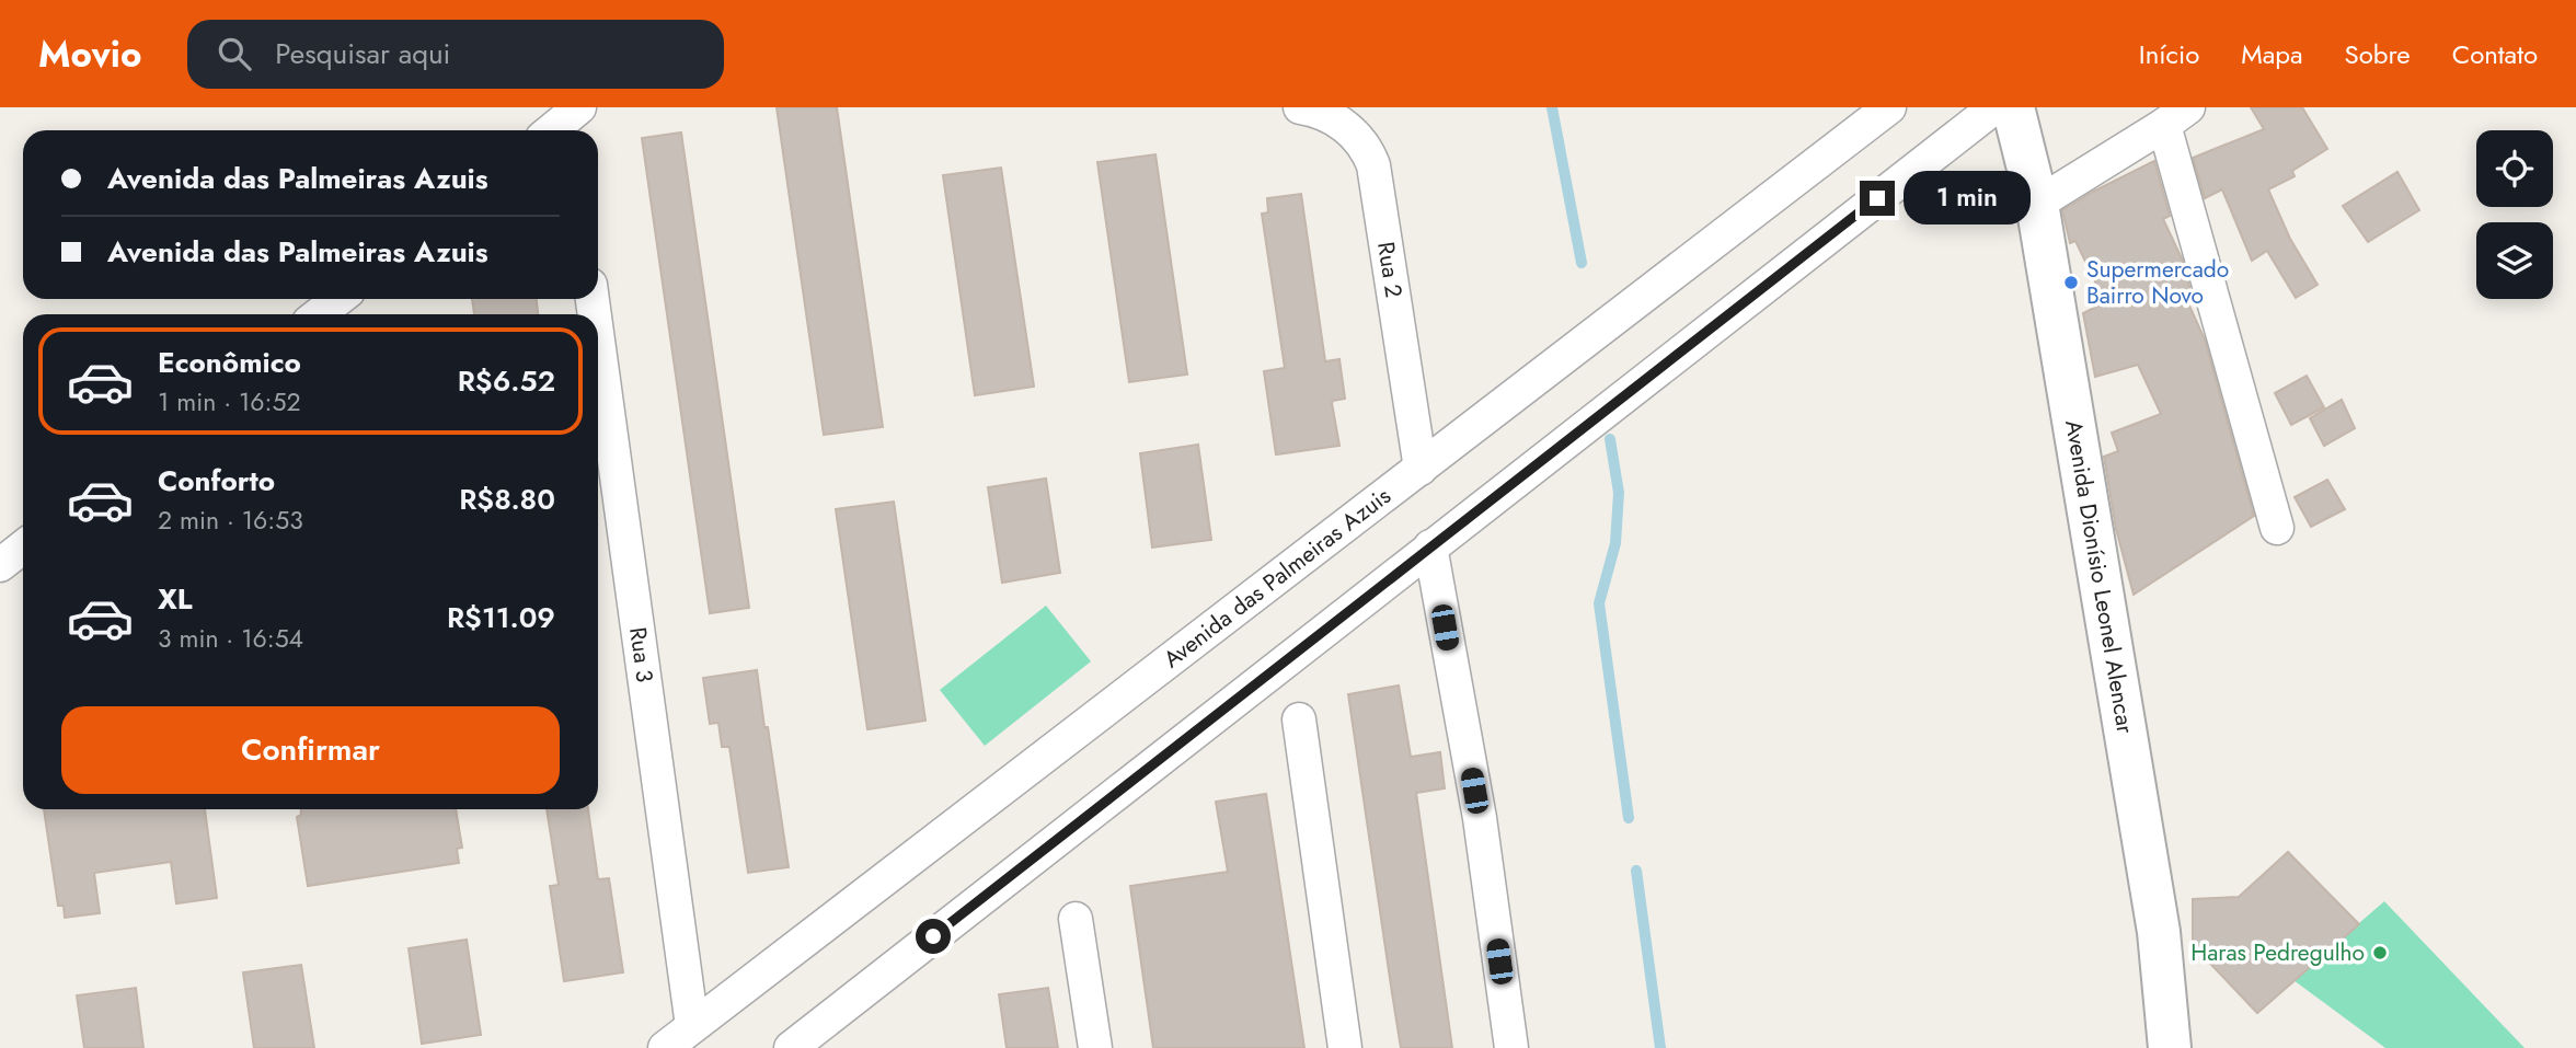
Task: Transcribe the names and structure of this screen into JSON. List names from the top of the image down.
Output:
{
  "streets": {
    "street": [
      "Rua 2",
      "Avenida Dionísio Leonel Alencar",
      "Avenida das Palmeiras Azuis",
      "Rua 3"
    ]
  },
  "crossings": [
    ["Rua 2", "Avenida das Palmeiras Azuis"],
    ["Avenida das Palmeiras Azuis", "Rua 3"]
  ],
  "places": ["Supermercado Bairro Novo", "Haras Pedregulho"],
  "page": {
    "header": "Movio",
    "search": "Pesquisar aqui",
    "nav": [
      "Início",
      "Mapa",
      "Sobre",
      "Contato"
    ],
    "banner": ["Avenida das Palmeiras Azuis", "Avenida das Palmeiras Azuis"],
    "bubble": "1 min",
    "list": [
      {
        "name": "Econômico",
        "note": "1 min · 16:52",
        "value": "R$6.52"
      },
      {
        "name": "Conforto",
        "note": "2 min · 16:53",
        "value": "R$8.80"
      },
      {
        "name": "XL",
        "note": "3 min · 16:54",
        "value": "R$11.09"
      }
    ],
    "buttons": "Confirmar"
  }
}
